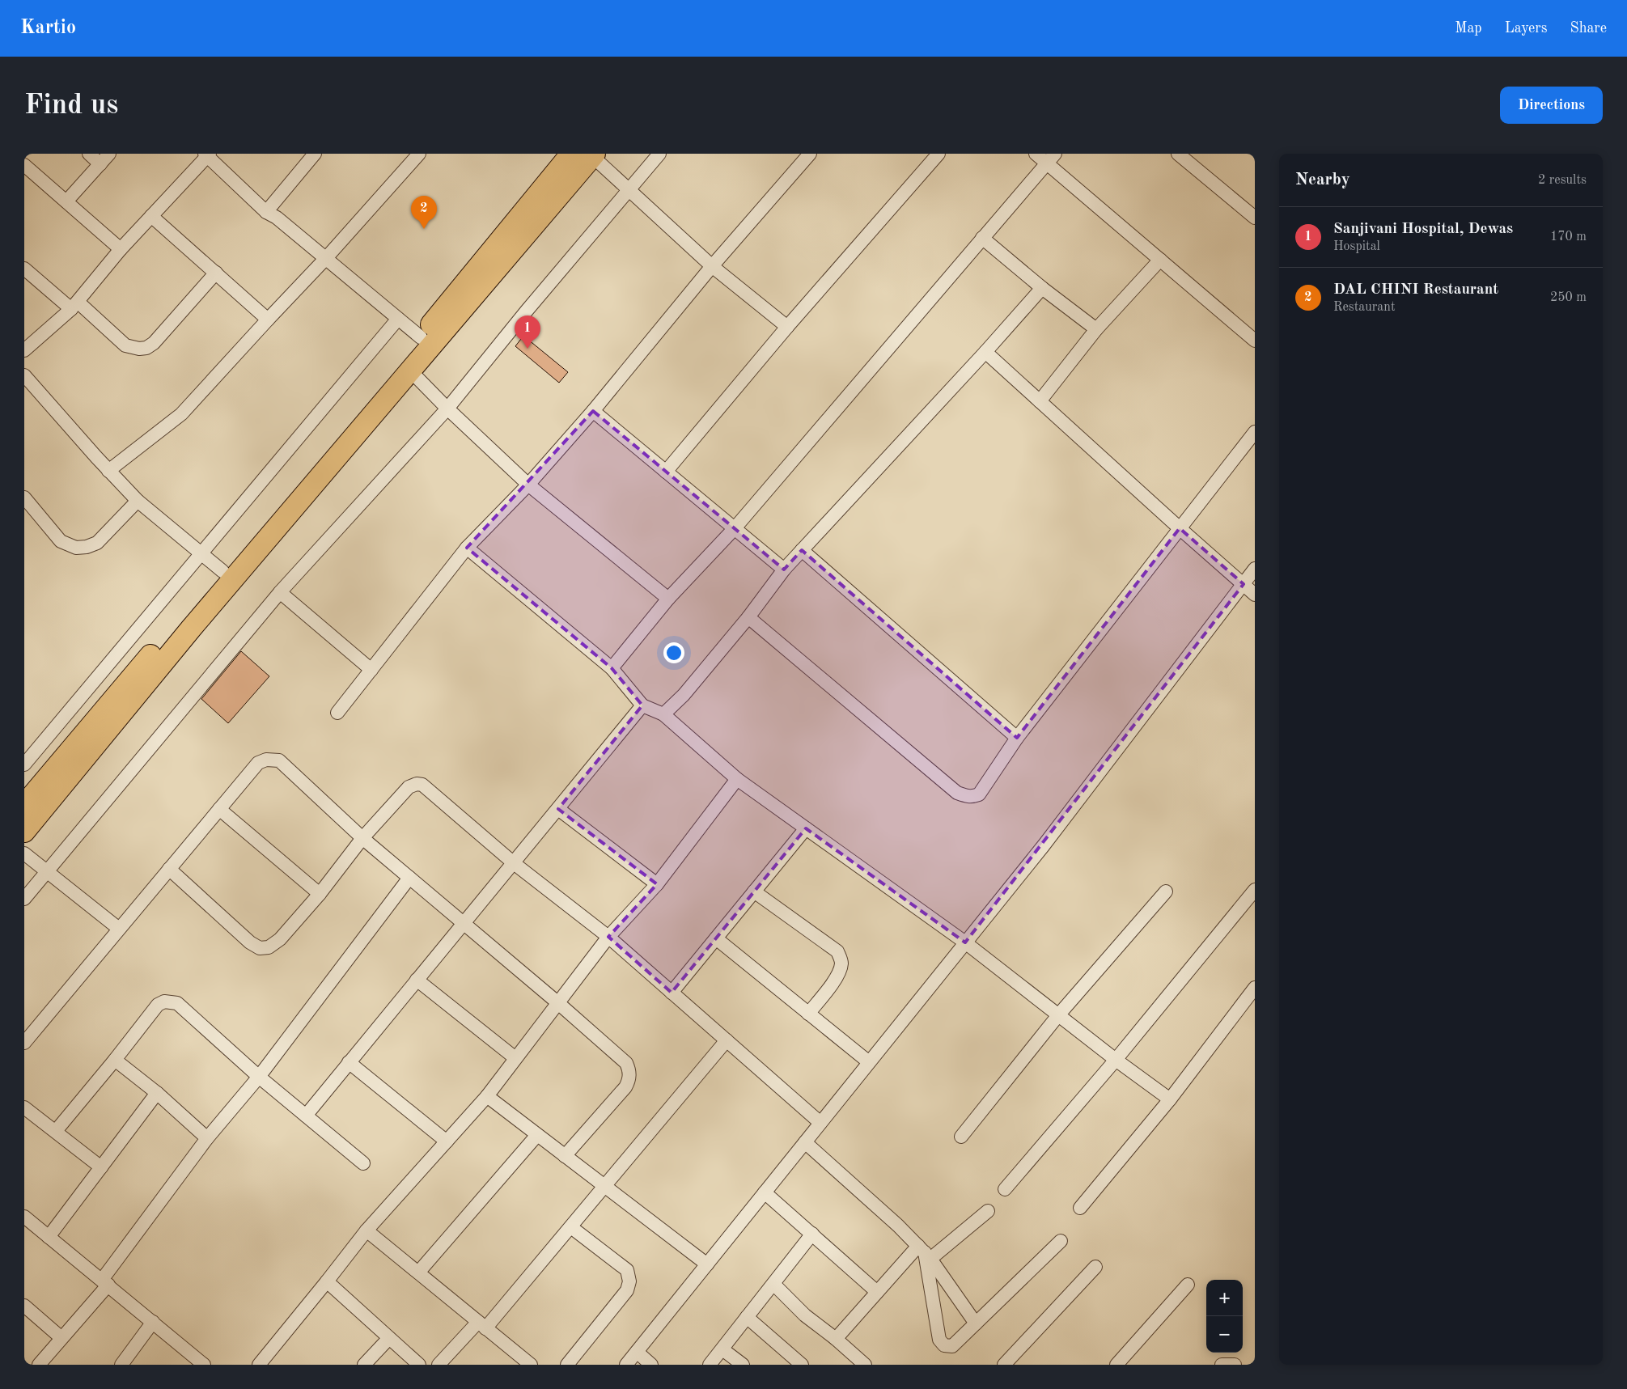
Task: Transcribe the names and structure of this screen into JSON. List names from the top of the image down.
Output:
{
  "page": {
    "header": "Kartio",
    "nav": ["Map", "Layers", "Share"],
    "buttons": "Directions",
    "title": "Find us",
    "heading": ["Nearby", "2 results"],
    "pins": ["2", "1"],
    "list": [
      {
        "mark": "1",
        "name": "Sanjivani Hospital, Dewas",
        "note": "Hospital",
        "value": "170 m"
      },
      {
        "mark": "2",
        "name": "DAL CHINI Restaurant",
        "note": "Restaurant",
        "value": "250 m"
      }
    ],
    "map_buttons": ["+", "−"]
  }
}
